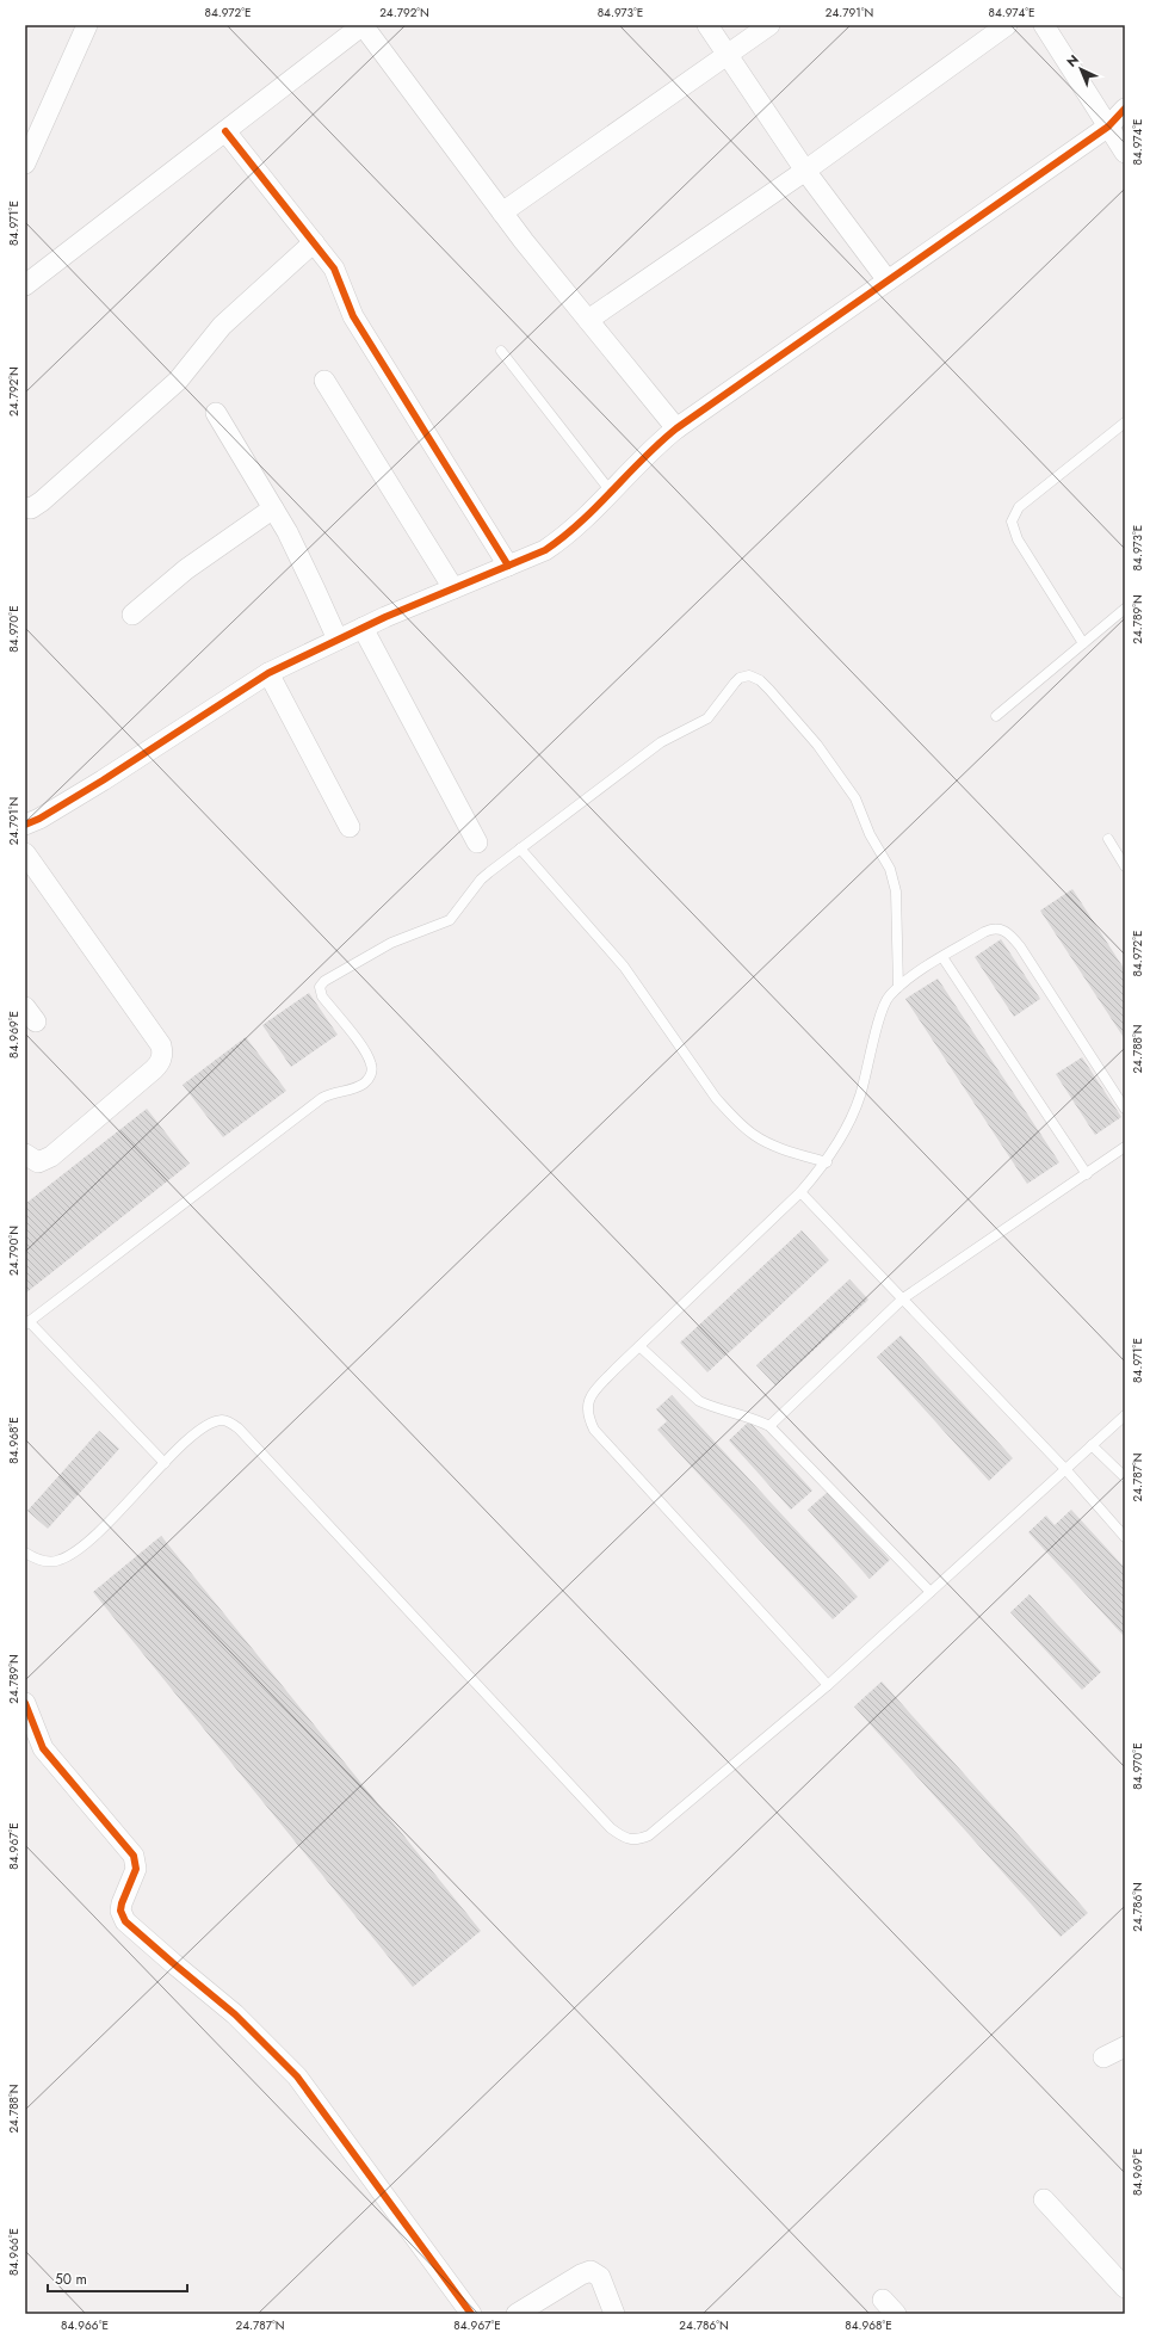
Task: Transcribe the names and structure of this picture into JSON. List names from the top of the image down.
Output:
{
  "scale_bar": "50 m",
  "north": "top left",
  "coordinates": [
    "84.972°E",
    "24.792°N",
    "84.973°E",
    "24.791°N",
    "84.974°E",
    "84.971°E",
    "24.789°N",
    "84.970°E",
    "84.969°E",
    "24.788°N",
    "24.790°N",
    "84.968°E",
    "24.787°N",
    "84.967°E",
    "24.786°N",
    "84.966°E"
  ]
}
